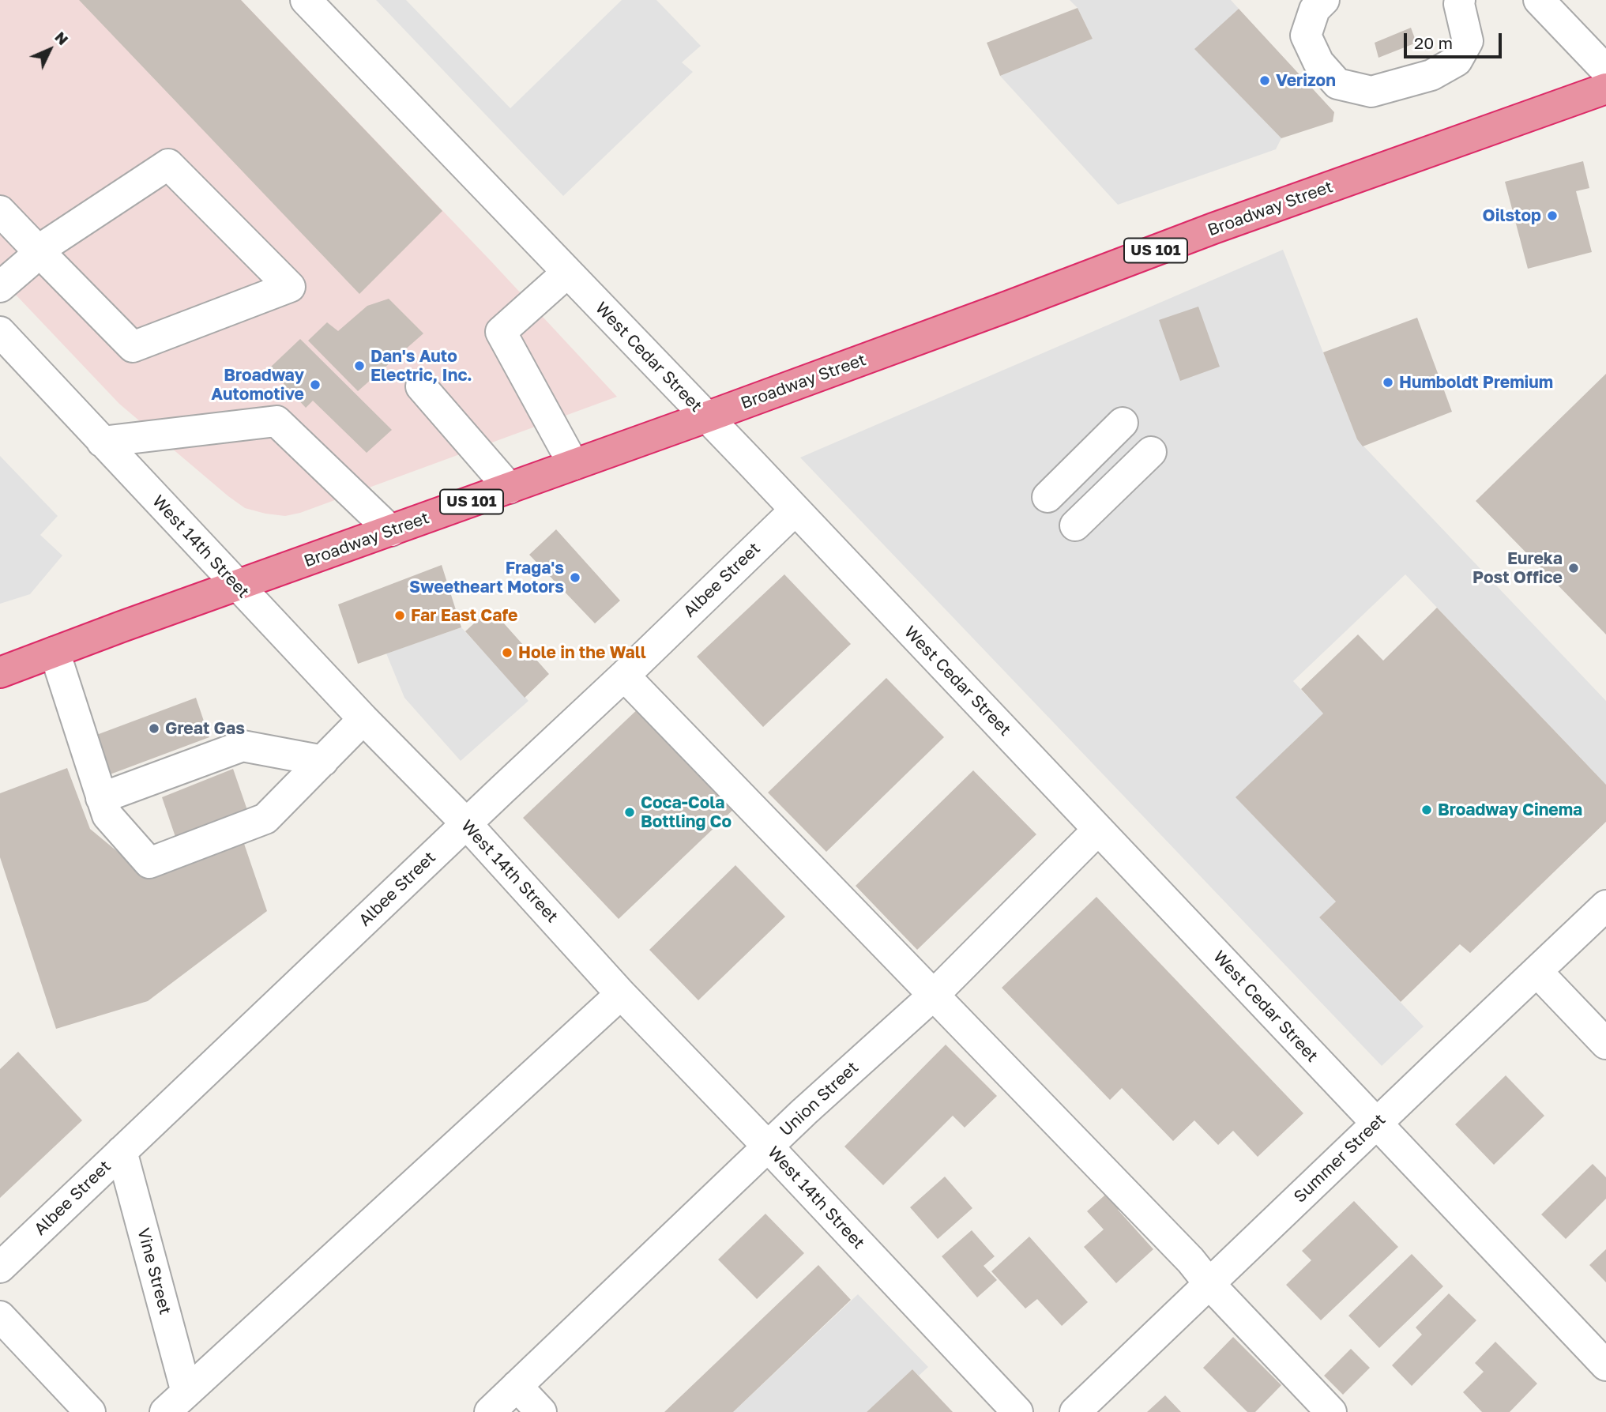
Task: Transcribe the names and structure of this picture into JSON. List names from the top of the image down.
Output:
{
  "streets": {
    "highway": ["Broadway Street", "US 101"],
    "street": [
      "West Cedar Street",
      "West 14th Street",
      "Albee Street",
      "Union Street",
      "Summer Street",
      "Vine Street"
    ]
  },
  "crossings": [
    ["Broadway Street", "West Cedar Street"],
    ["Broadway Street", "West 14th Street"],
    ["West Cedar Street", "Albee Street"],
    ["West Cedar Street", "Union Street"],
    ["West Cedar Street", "Summer Street"],
    ["West 14th Street", "Albee Street"],
    ["West 14th Street", "Union Street"],
    ["Albee Street", "Vine Street"]
  ],
  "places": [
    "Verizon",
    "Oilstop",
    "Dan's Auto Electric, Inc.",
    "Humboldt Premium",
    "Broadway Automotive",
    "Eureka Post Office",
    "Fraga's Sweetheart Motors",
    "Far East Cafe",
    "Hole in the Wall",
    "Great Gas",
    "Broadway Cinema",
    "Coca-Cola Bottling Co"
  ],
  "scale_bar": "20 m",
  "north": "top right"
}
